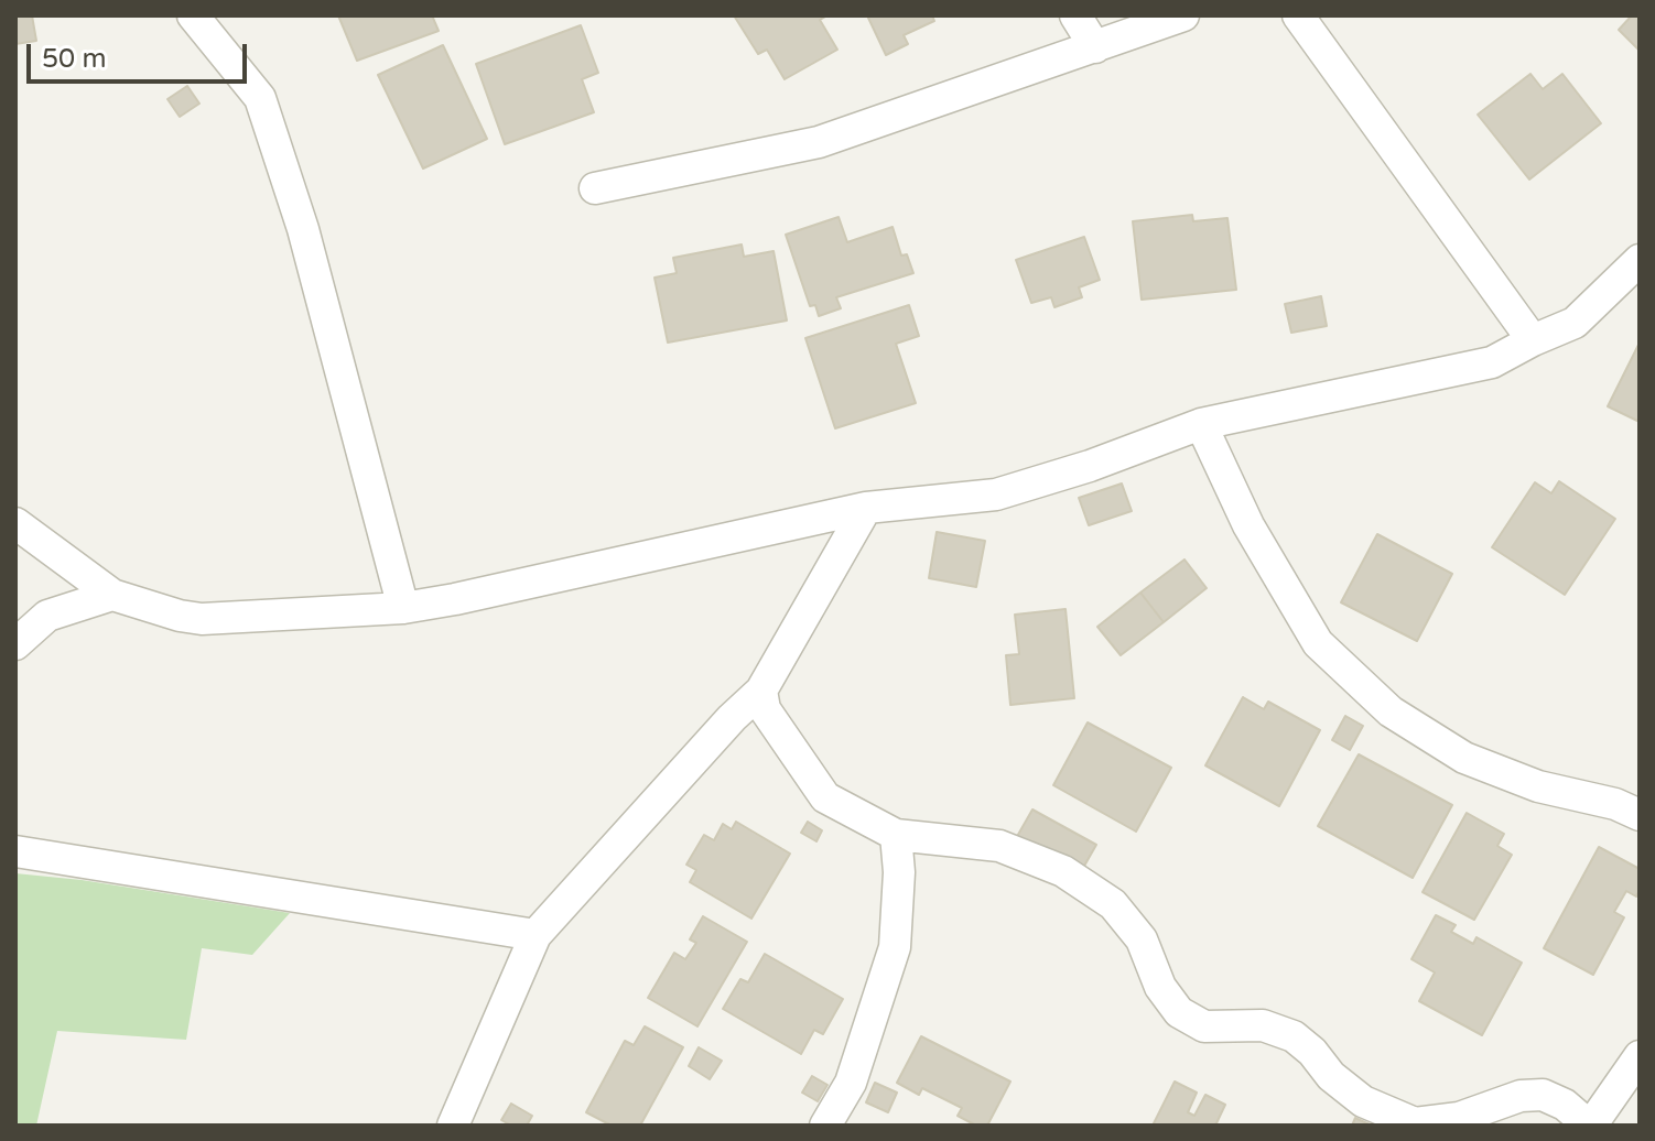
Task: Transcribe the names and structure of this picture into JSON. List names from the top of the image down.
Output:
{
  "scale_bar": "50 m"
}
